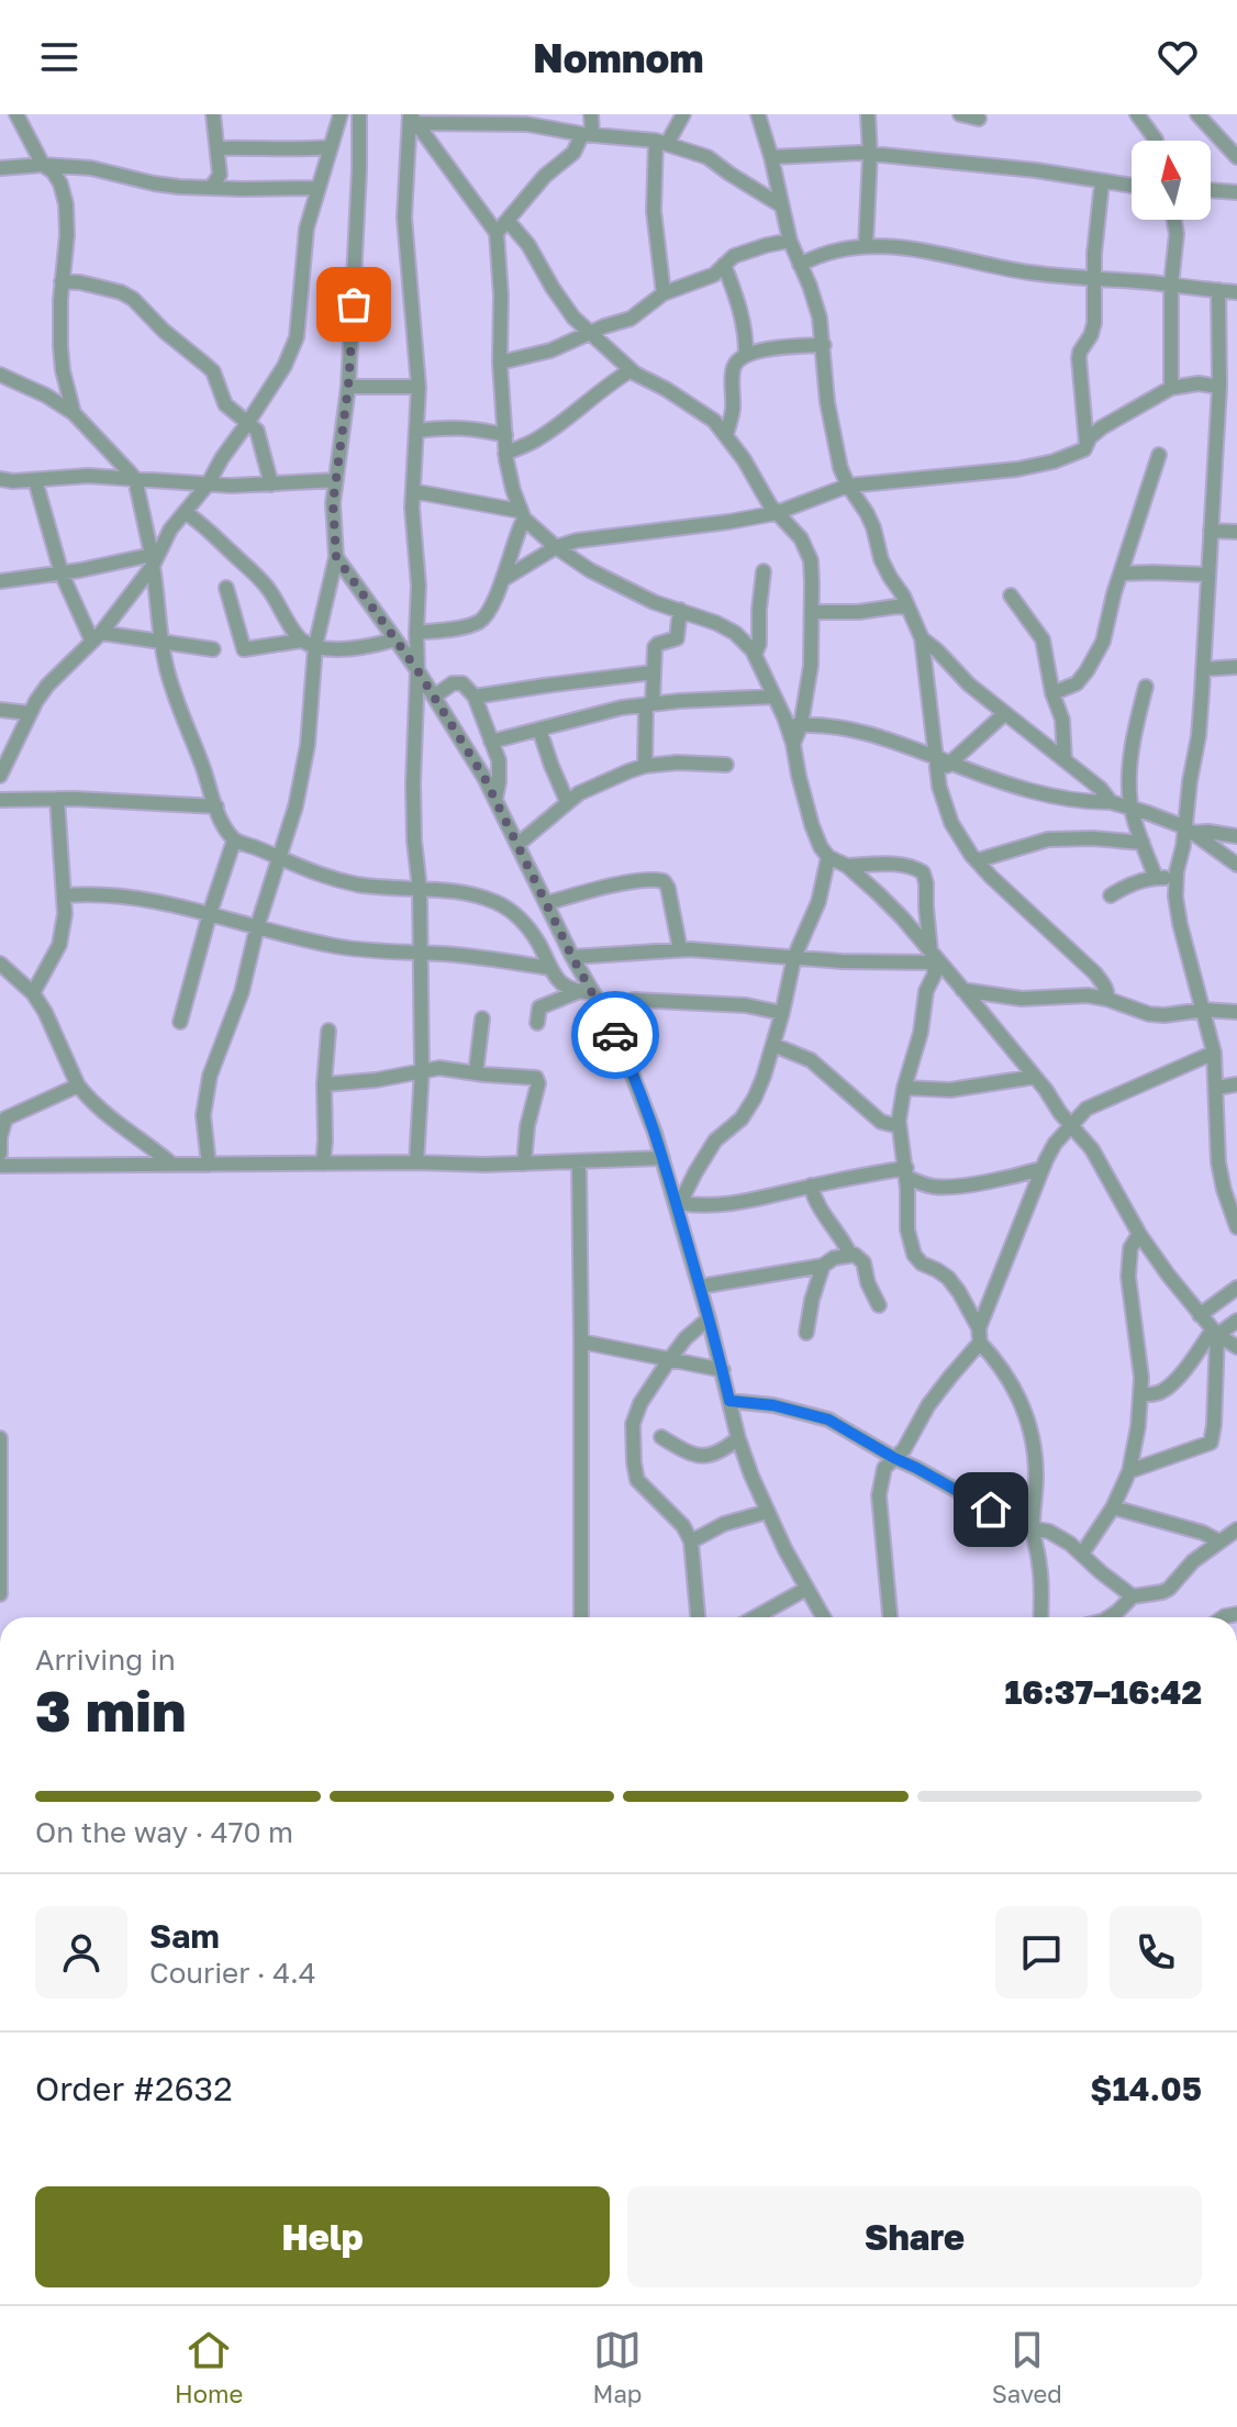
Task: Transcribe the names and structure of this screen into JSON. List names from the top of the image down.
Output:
{
  "north": "top",
  "page": {
    "header": "Nomnom",
    "heading": ["3 min", "Arriving in", "16:37–16:42"],
    "panel": [
      "Sam",
      "Courier · 4.4",
      "Order #2632",
      "$14.05"
    ],
    "bar": "On the way · 470 m",
    "buttons": ["Help", "Share"],
    "tabs": ["Home", "Map", "Saved"]
  }
}
